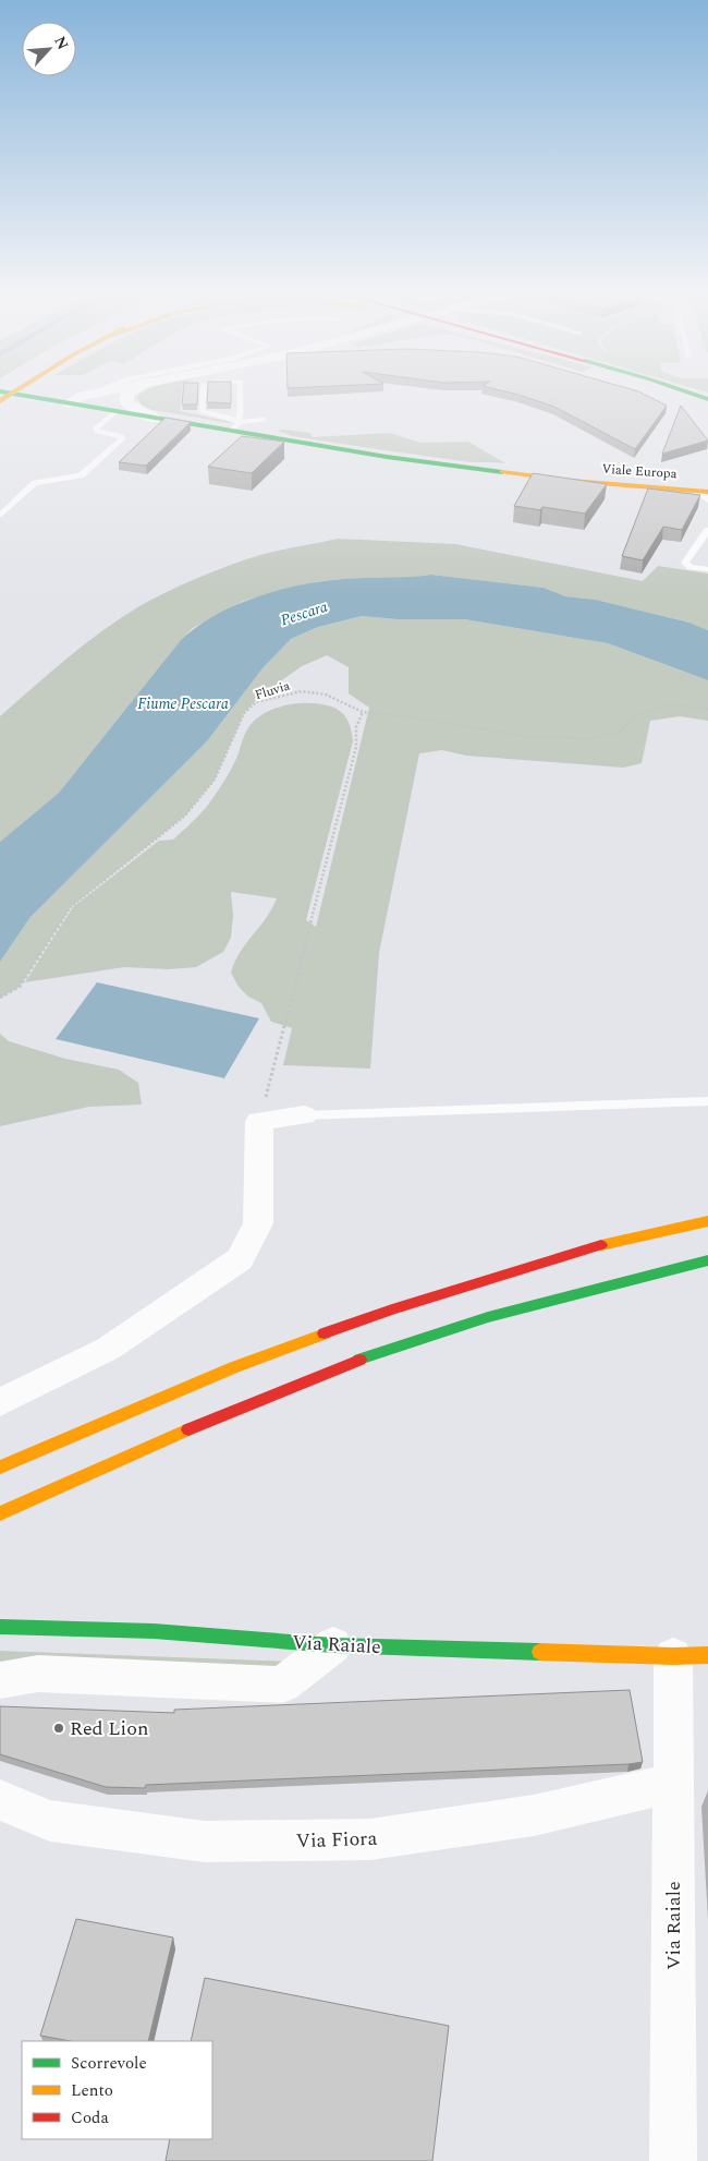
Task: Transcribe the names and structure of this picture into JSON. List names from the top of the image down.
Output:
{
  "streets": {
    "main road": ["Viale Europa", "Via Raiale"],
    "street": ["Via Fiora"],
    "path": ["Fluvia"]
  },
  "crossings": [
    ["Via Raiale", "Via Fiora"]
  ],
  "water": ["Pescara", "Fiume Pescara"],
  "places": ["Red Lion"],
  "legend": ["Scorrevole", "Lento", "Coda"],
  "north": "top right"
}
